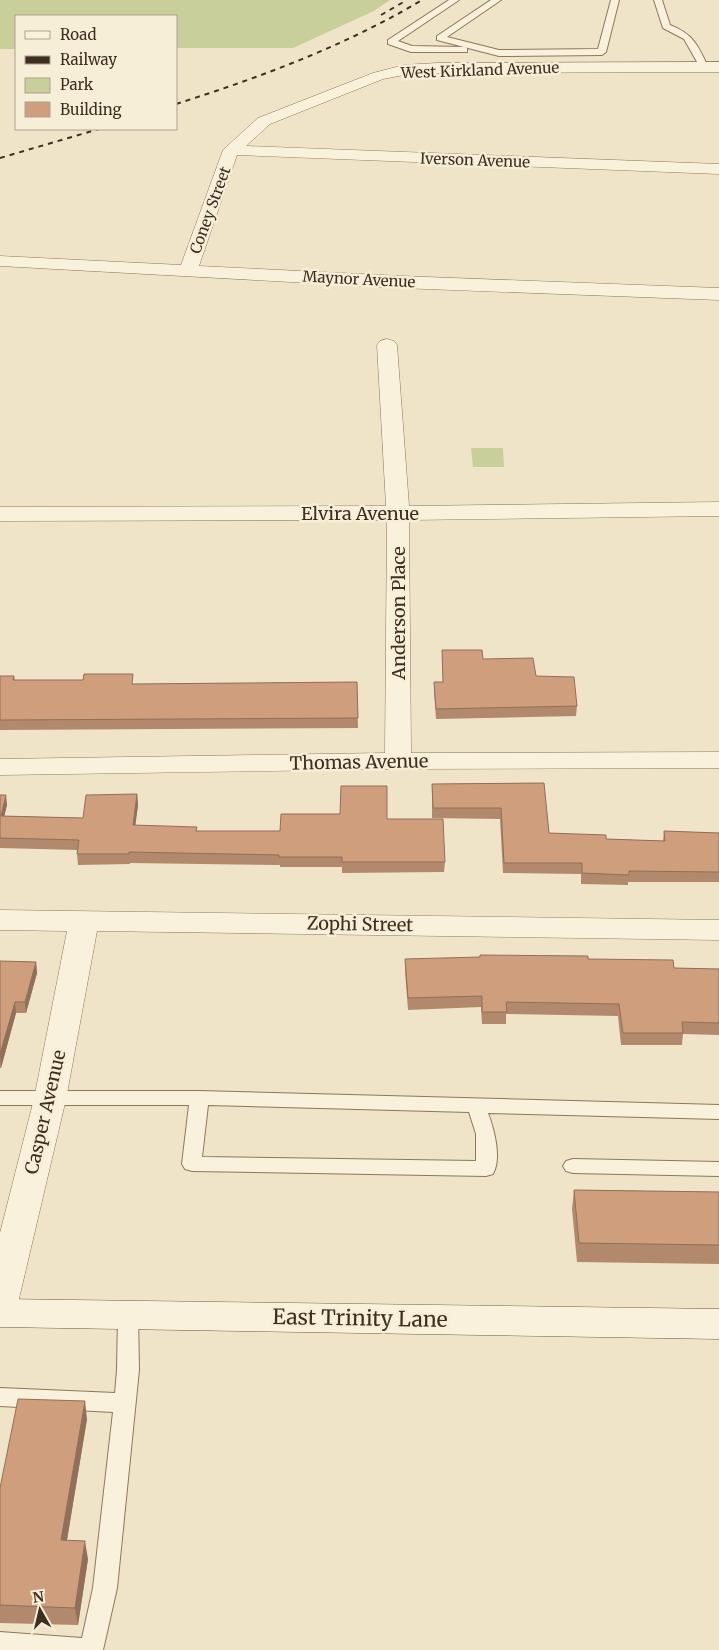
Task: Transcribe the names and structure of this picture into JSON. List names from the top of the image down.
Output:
{
  "streets": {
    "street": [
      "West Kirkland Avenue",
      "Iverson Avenue",
      "Coney Street",
      "Maynor Avenue",
      "Elvira Avenue",
      "Anderson Place",
      "Thomas Avenue",
      "Zophi Street",
      "Casper Avenue",
      "East Trinity Lane"
    ]
  },
  "crossings": [
    ["West Kirkland Avenue", "Iverson Avenue"],
    ["West Kirkland Avenue", "Coney Street"],
    ["Iverson Avenue", "Coney Street"],
    ["Coney Street", "Maynor Avenue"],
    ["Elvira Avenue", "Anderson Place"],
    ["Anderson Place", "Thomas Avenue"],
    ["Zophi Street", "Casper Avenue"]
  ],
  "legend": [
    "Road",
    "Railway",
    "Park",
    "Building"
  ],
  "north": "top"
}
